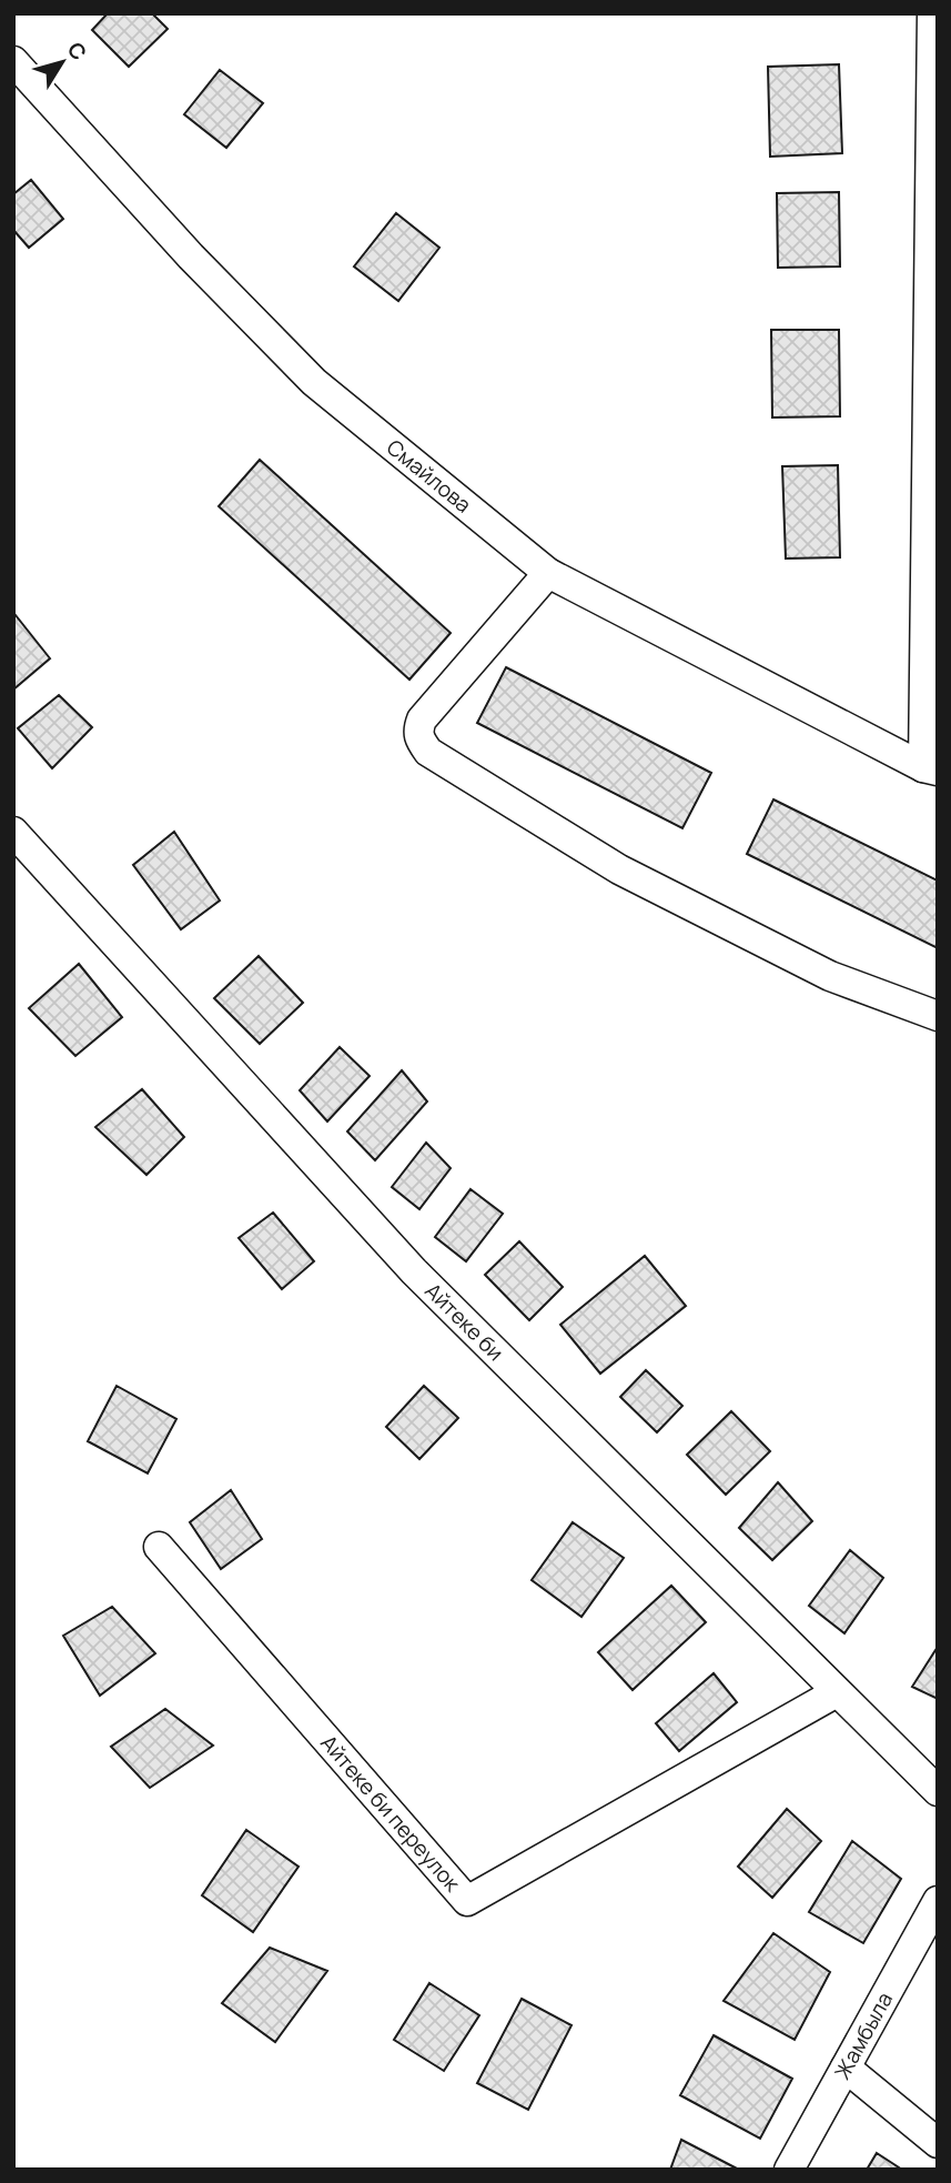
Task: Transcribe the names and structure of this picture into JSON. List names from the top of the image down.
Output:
{
  "streets": {
    "street": [
      "Смайлова",
      "Айтеке би",
      "Айтеке би переулок",
      "Жамбыла"
    ]
  },
  "crossings": [
    ["Айтеке би", "Айтеке би переулок"]
  ],
  "north": "top right"
}
